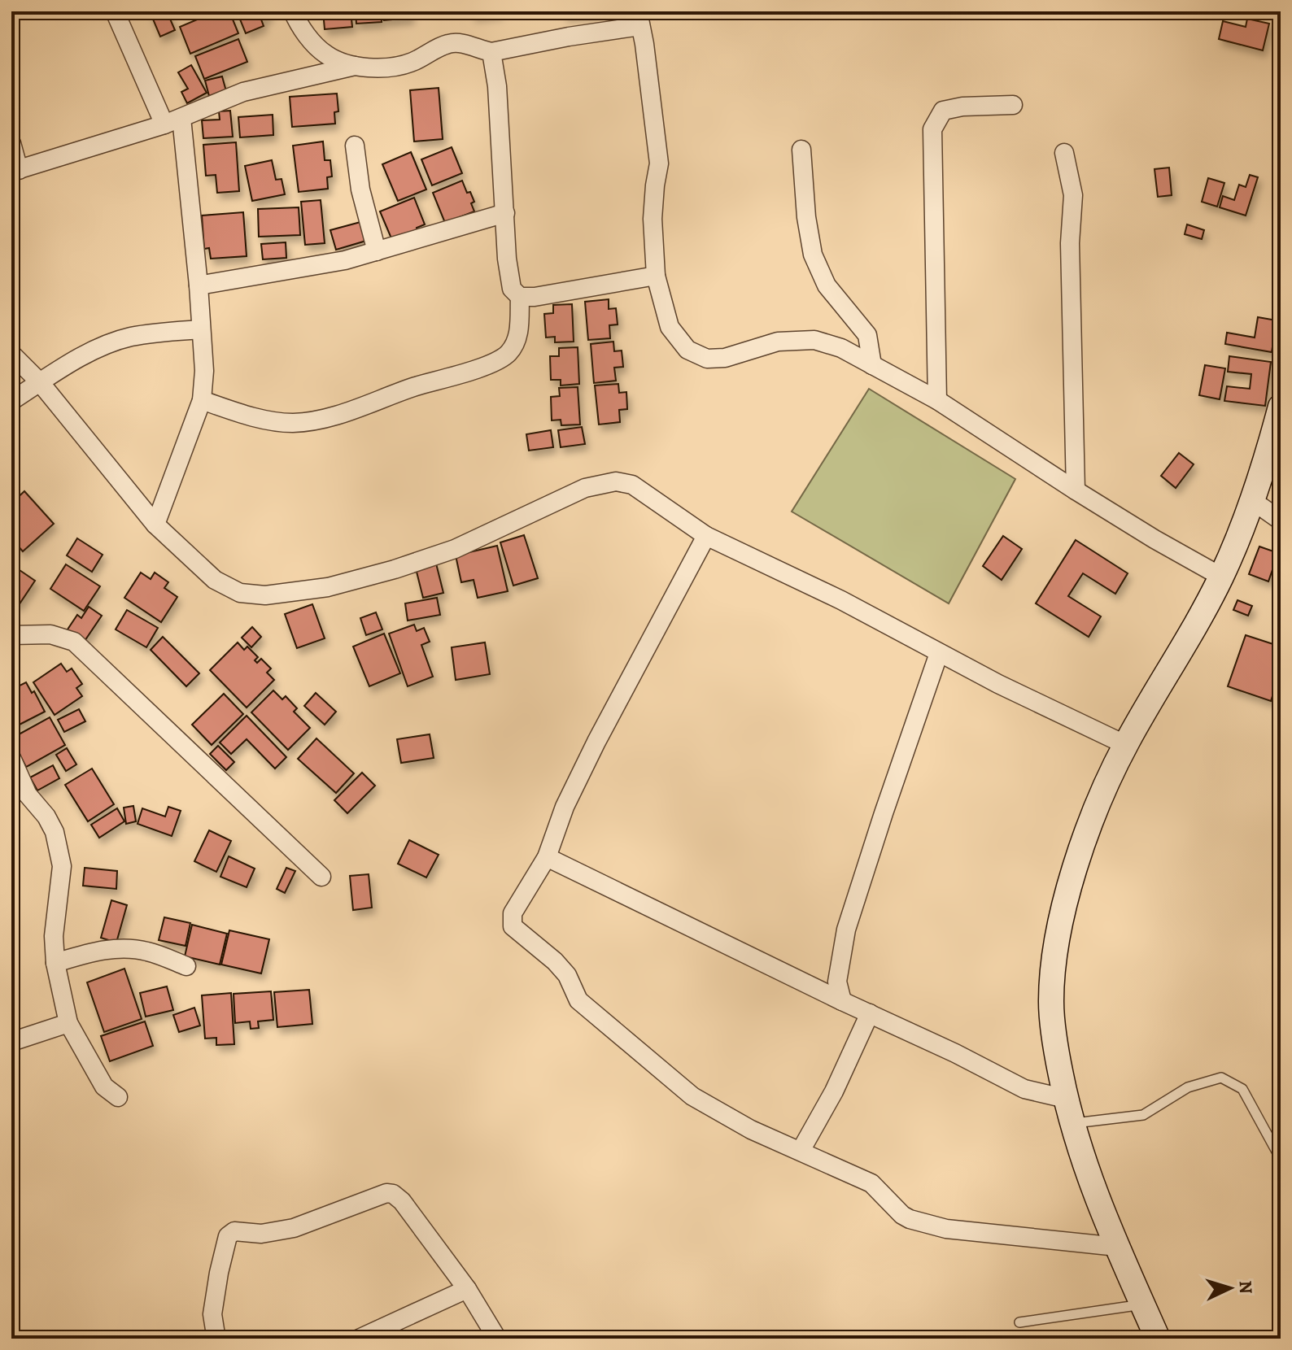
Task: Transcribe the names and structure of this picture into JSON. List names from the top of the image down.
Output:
{
  "north": "right"
}
